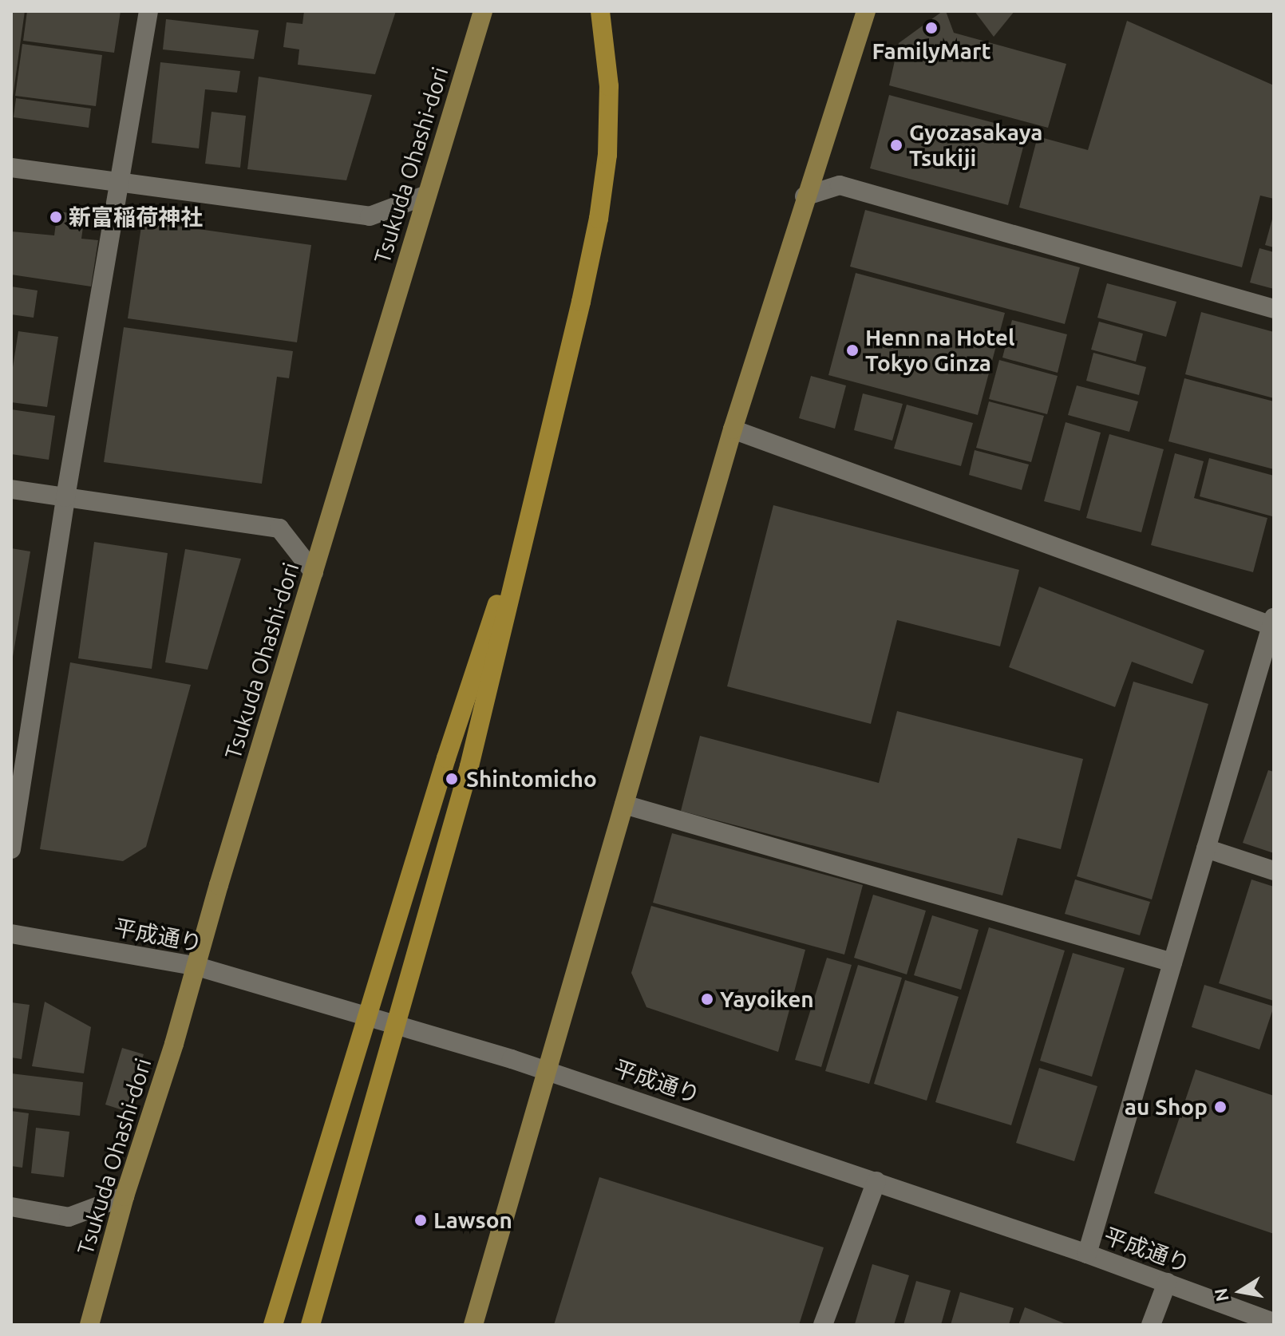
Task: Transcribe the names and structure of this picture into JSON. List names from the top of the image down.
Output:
{
  "streets": {
    "main road": ["Tsukuda Ohashi-dori"],
    "street": ["平成通り"]
  },
  "crossings": [
    ["Tsukuda Ohashi-dori", "平成通り"]
  ],
  "places": [
    "FamilyMart",
    "Gyozasakaya Tsukiji",
    "新富稲荷神社",
    "Henn na Hotel Tokyo Ginza",
    "Shintomicho",
    "Yayoiken",
    "au Shop",
    "Lawson"
  ],
  "north": "left"
}
